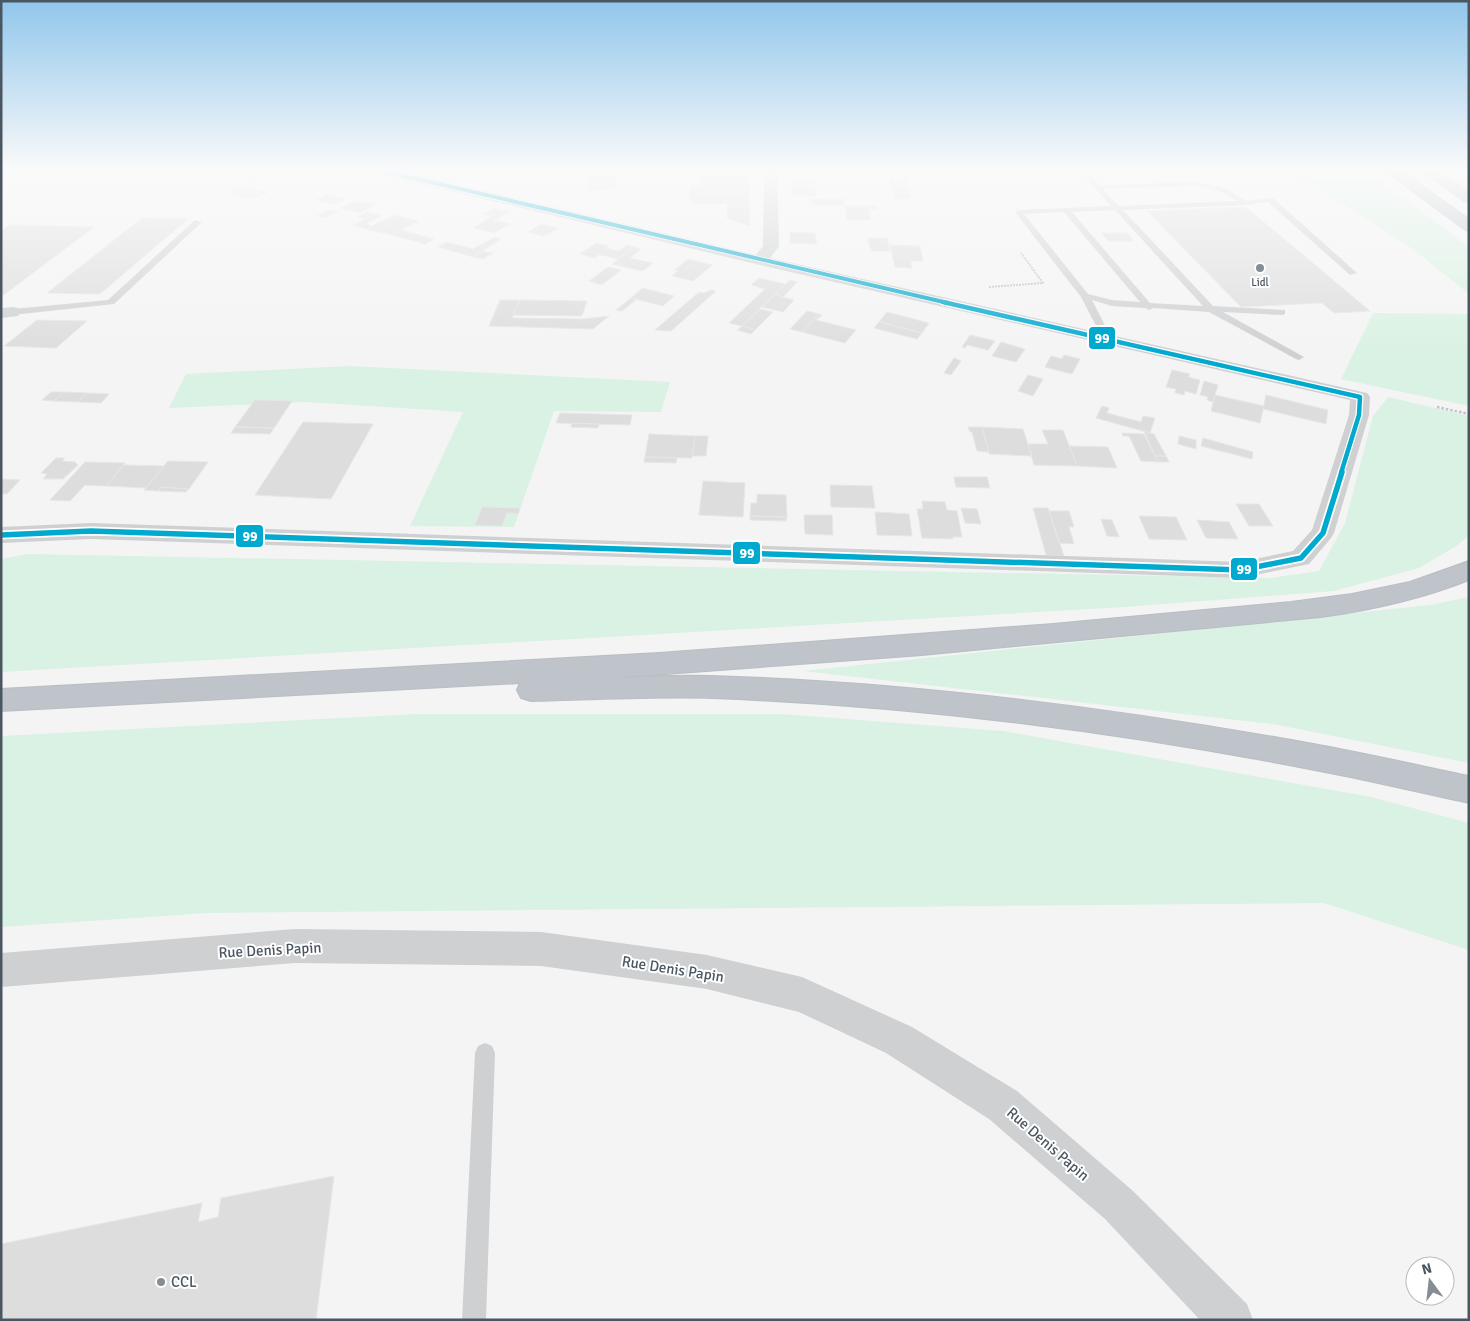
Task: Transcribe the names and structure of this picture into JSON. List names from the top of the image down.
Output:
{
  "streets": {
    "street": ["Rue Denis Papin"]
  },
  "places": ["Lidl", "CCL"],
  "lines": ["transit line 99"],
  "north": "top"
}
